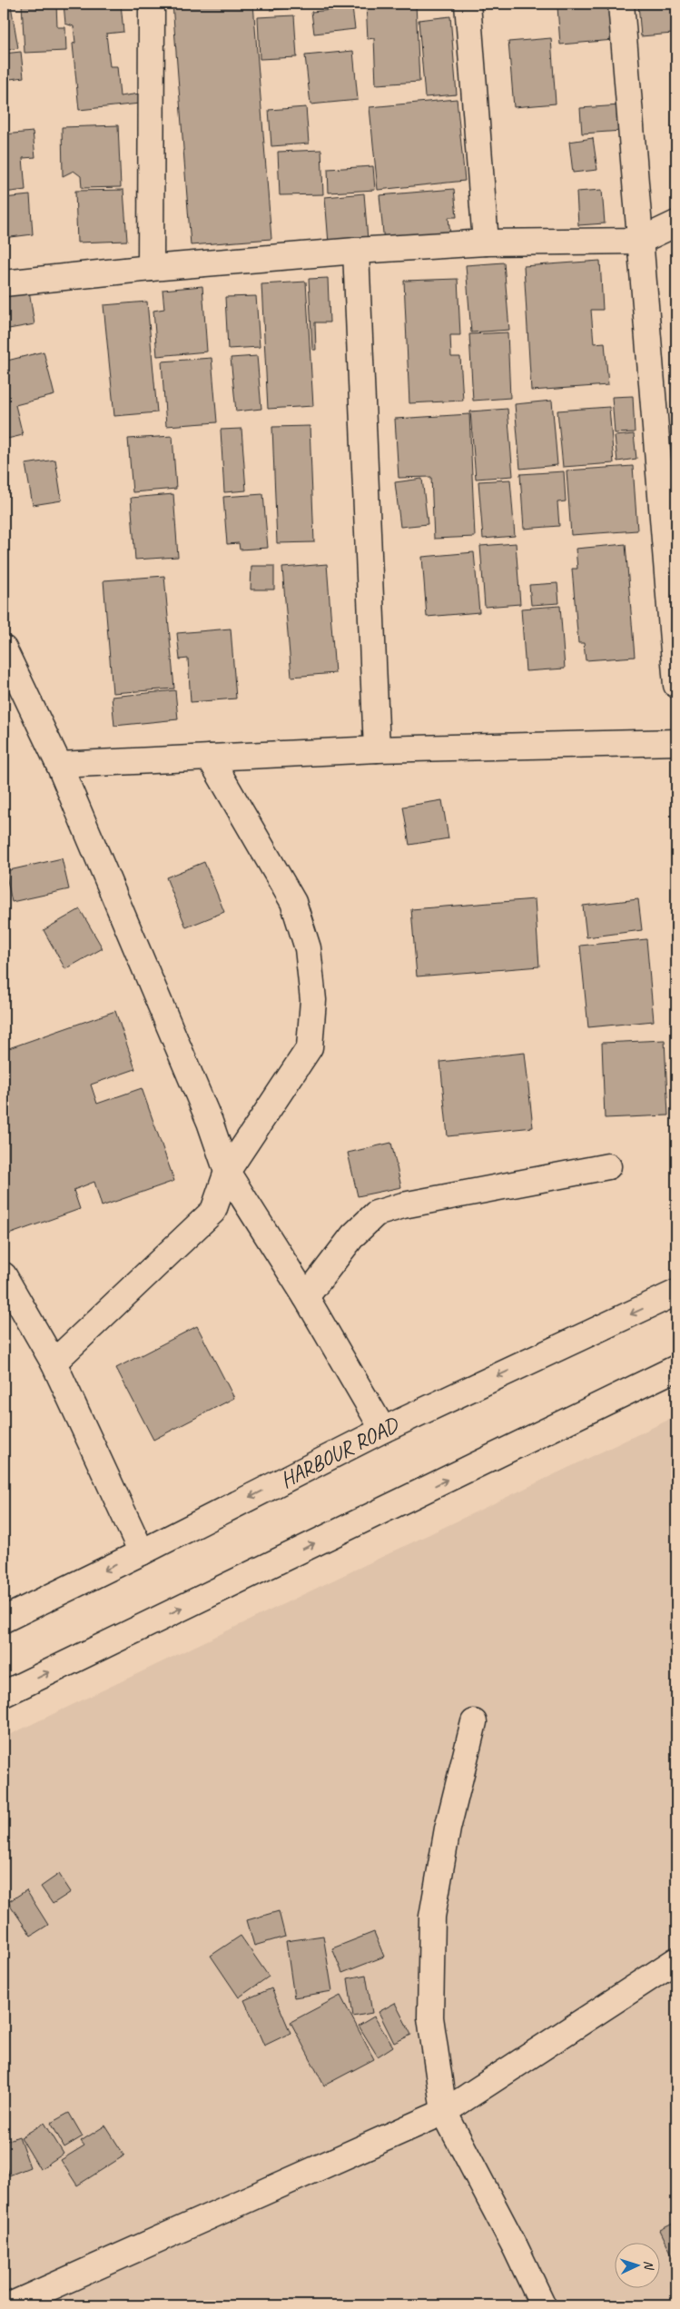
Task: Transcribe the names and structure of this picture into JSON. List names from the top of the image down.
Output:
{
  "streets": {
    "main road": ["HARBOUR ROAD"]
  },
  "north": "right"
}
